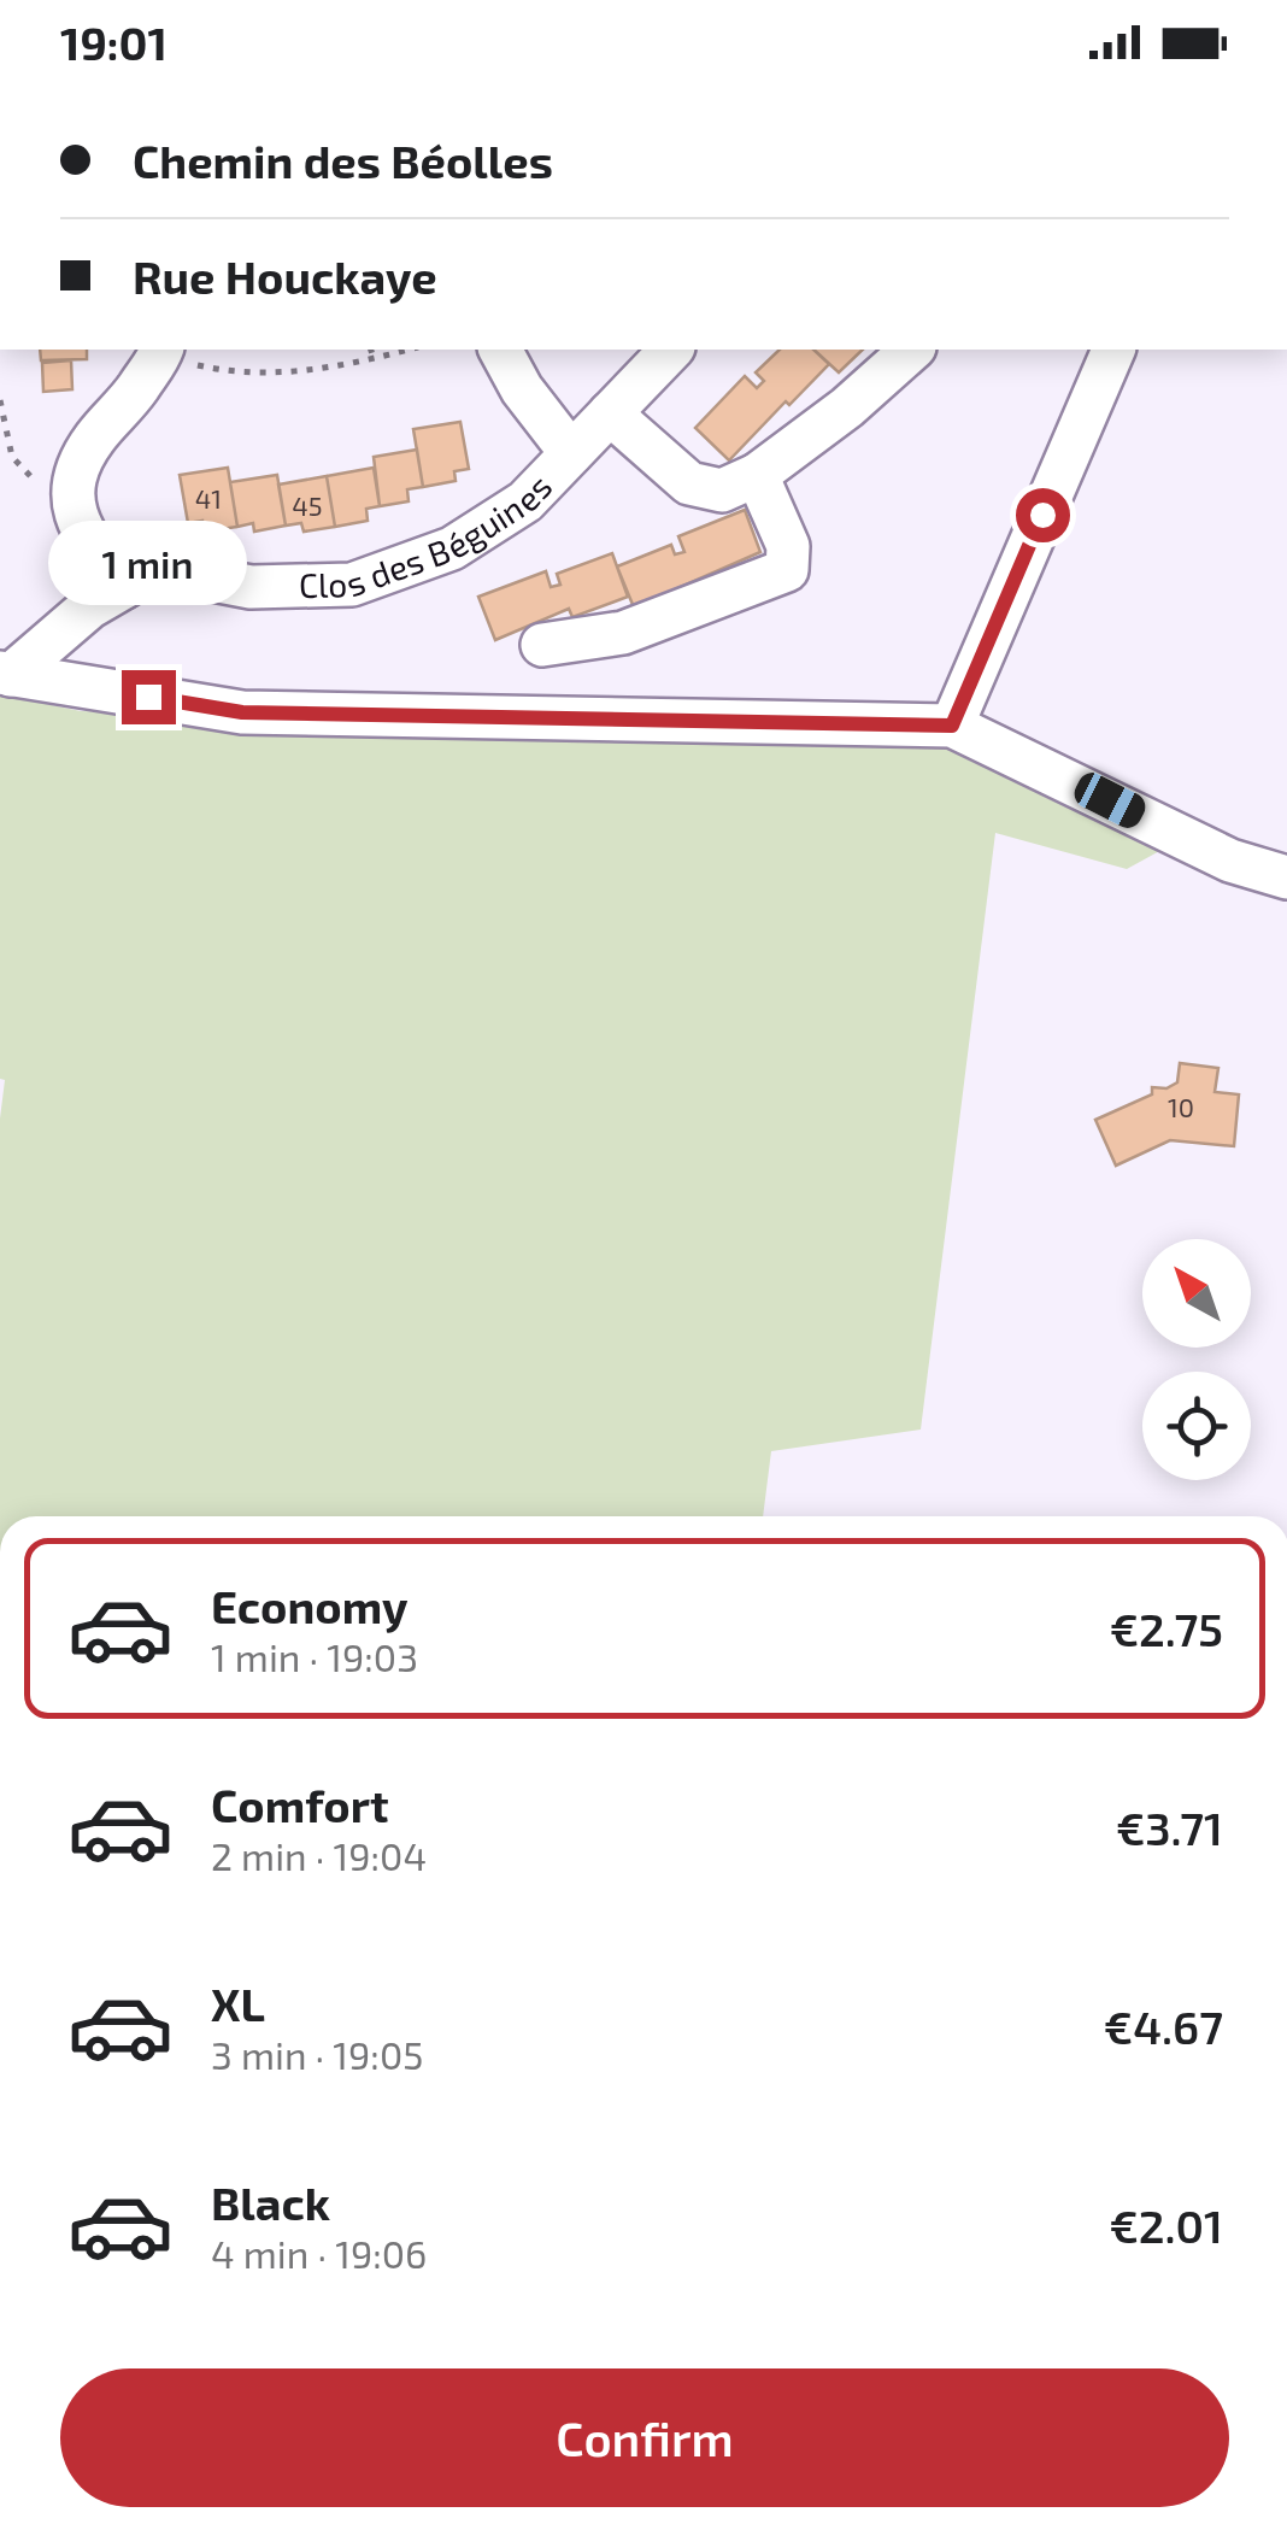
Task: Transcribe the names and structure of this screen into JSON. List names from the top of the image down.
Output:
{
  "streets": {
    "street": ["Clos des Béguines"]
  },
  "house_numbers": ["41", "45", "10"],
  "north": "top left",
  "page": {
    "status": "19:01",
    "banner": ["Chemin des Béolles", "Rue Houckaye"],
    "bubble": "1 min",
    "list": [
      {
        "name": "Economy",
        "note": "1 min · 19:03",
        "value": "€2.75"
      },
      {
        "name": "Comfort",
        "note": "2 min · 19:04",
        "value": "€3.71"
      },
      {
        "name": "XL",
        "note": "3 min · 19:05",
        "value": "€4.67"
      },
      {
        "name": "Black",
        "note": "4 min · 19:06",
        "value": "€2.01"
      }
    ],
    "buttons": "Confirm"
  }
}
